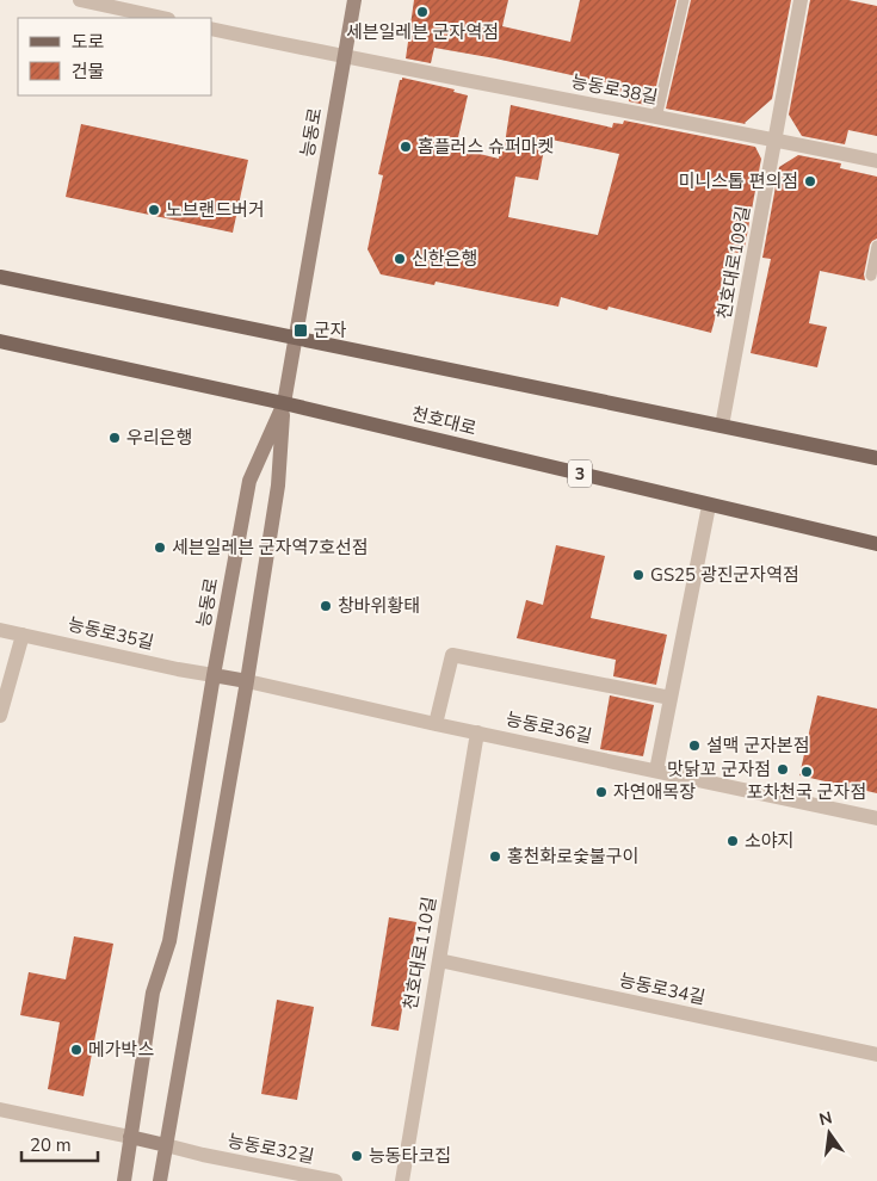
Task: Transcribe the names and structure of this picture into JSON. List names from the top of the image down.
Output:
{
  "streets": {
    "main road": [
      "능동로",
      "천호대로",
      "3",
      "능동로36길",
      "능동로32길"
    ],
    "street": [
      "능동로38길",
      "천호대로109길",
      "능동로35길",
      "천호대로110길",
      "능동로34길"
    ]
  },
  "crossings": [
    ["능동로38길", "능동로"],
    ["능동로38길", "천호대로109길"],
    ["능동로", "천호대로"],
    ["능동로", "능동로35길"],
    ["능동로", "능동로36길"],
    ["능동로", "능동로32길"],
    ["능동로35길", "능동로36길"],
    ["능동로36길", "천호대로110길"],
    ["천호대로110길", "능동로34길"]
  ],
  "places": {
    "other": [
      "세븐일레븐 군자역점",
      "홈플러스 슈퍼마켓",
      "미니스톱 편의점",
      "노브랜드버거",
      "신한은행",
      "우리은행",
      "세븐일레븐 군자역7호선점",
      "GS25 광진군자역점",
      "창바위황태",
      "설맥 군자본점",
      "맛닭꼬 군자점",
      "포차천국 군자점",
      "자연애목장",
      "소야지",
      "홍천화로숯불구이",
      "메가박스",
      "능동타코집"
    ],
    "transit": ["군자"]
  },
  "legend": ["도로", "건물"],
  "scale_bar": "20 m",
  "north": "top"
}
